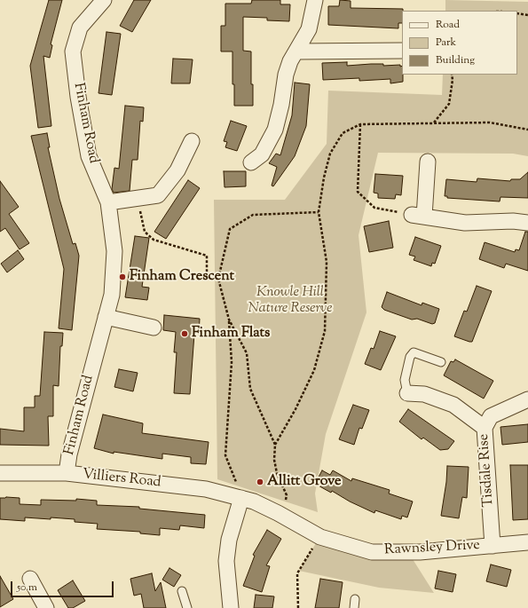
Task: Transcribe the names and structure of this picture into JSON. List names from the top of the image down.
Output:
{
  "streets": {
    "street": [
      "Finham Road",
      "Tisdale Rise",
      "Villiers Road",
      "Rawnsley Drive"
    ]
  },
  "crossings": [
    ["Finham Road", "Villiers Road"],
    ["Tisdale Rise", "Rawnsley Drive"],
    ["Villiers Road", "Rawnsley Drive"]
  ],
  "parks": ["Knowle Hill Nature Reserve"],
  "places": ["Finham Crescent", "Finham Flats", "Allitt Grove"],
  "legend": ["Road", "Park", "Building"],
  "scale_bar": "50 m"
}
